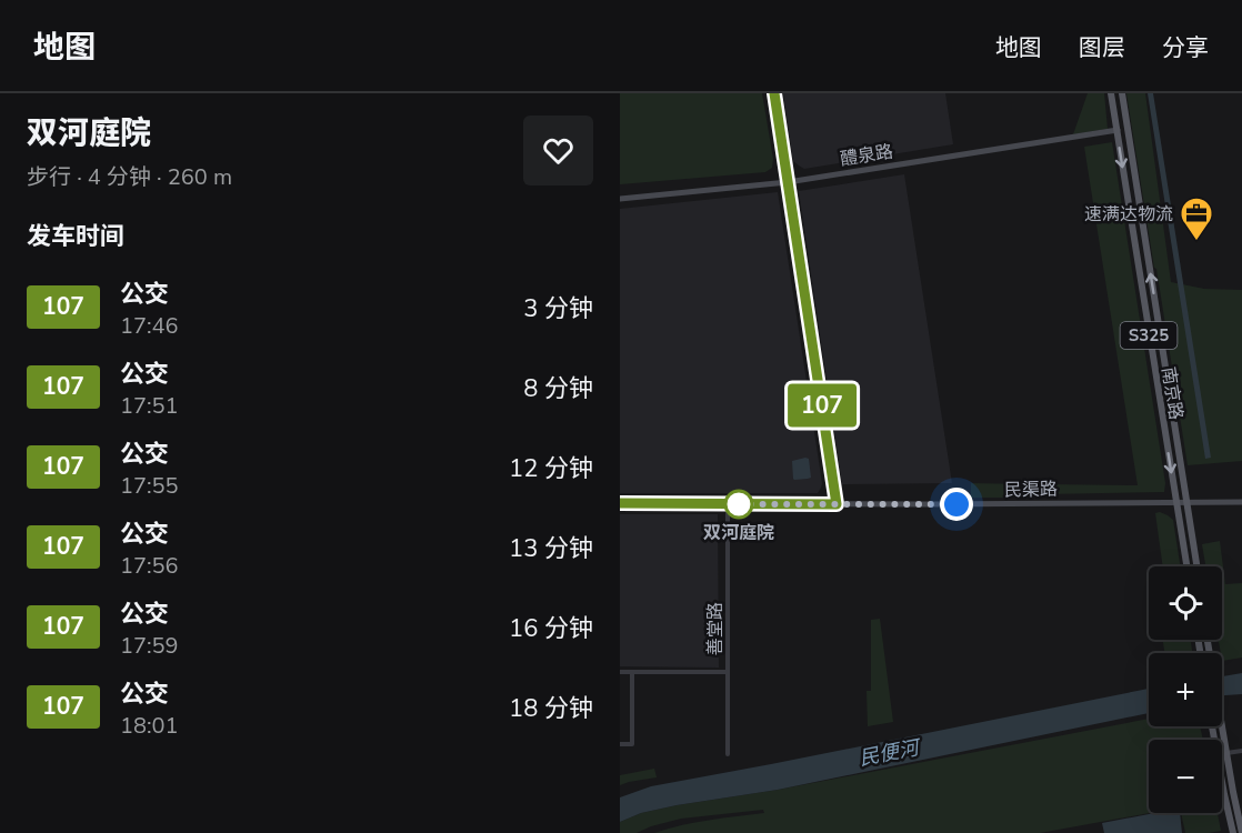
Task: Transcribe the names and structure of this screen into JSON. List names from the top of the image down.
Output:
{
  "streets": {
    "main road": ["S325", "南京路"],
    "street": ["醴泉路", "民渠路", "善堂路"]
  },
  "crossings": [
    ["醴泉路", "南京路"],
    ["南京路", "民渠路"],
    ["民渠路", "善堂路"]
  ],
  "water": ["民便河"],
  "places": {
    "office": ["速满达物流"],
    "other": ["双河庭院"]
  },
  "lines": ["bus line 107"],
  "page": {
    "header": "地图",
    "nav": ["地图", "图层", "分享"],
    "heading": [
      ["双河庭院", "步行 · 4 分钟 · 260 m"],
      "发车时间"
    ],
    "on_map": "107",
    "list": [
      {
        "mark": "107",
        "name": "公交",
        "note": "17:46",
        "value": "3 分钟"
      },
      {
        "mark": "107",
        "name": "公交",
        "note": "17:51",
        "value": "8 分钟"
      },
      {
        "mark": "107",
        "name": "公交",
        "note": "17:55",
        "value": "12 分钟"
      },
      {
        "mark": "107",
        "name": "公交",
        "note": "17:56",
        "value": "13 分钟"
      },
      {
        "mark": "107",
        "name": "公交",
        "note": "17:59",
        "value": "16 分钟"
      },
      {
        "mark": "107",
        "name": "公交",
        "note": "18:01",
        "value": "18 分钟"
      }
    ],
    "map_buttons": ["+", "−"]
  }
}
